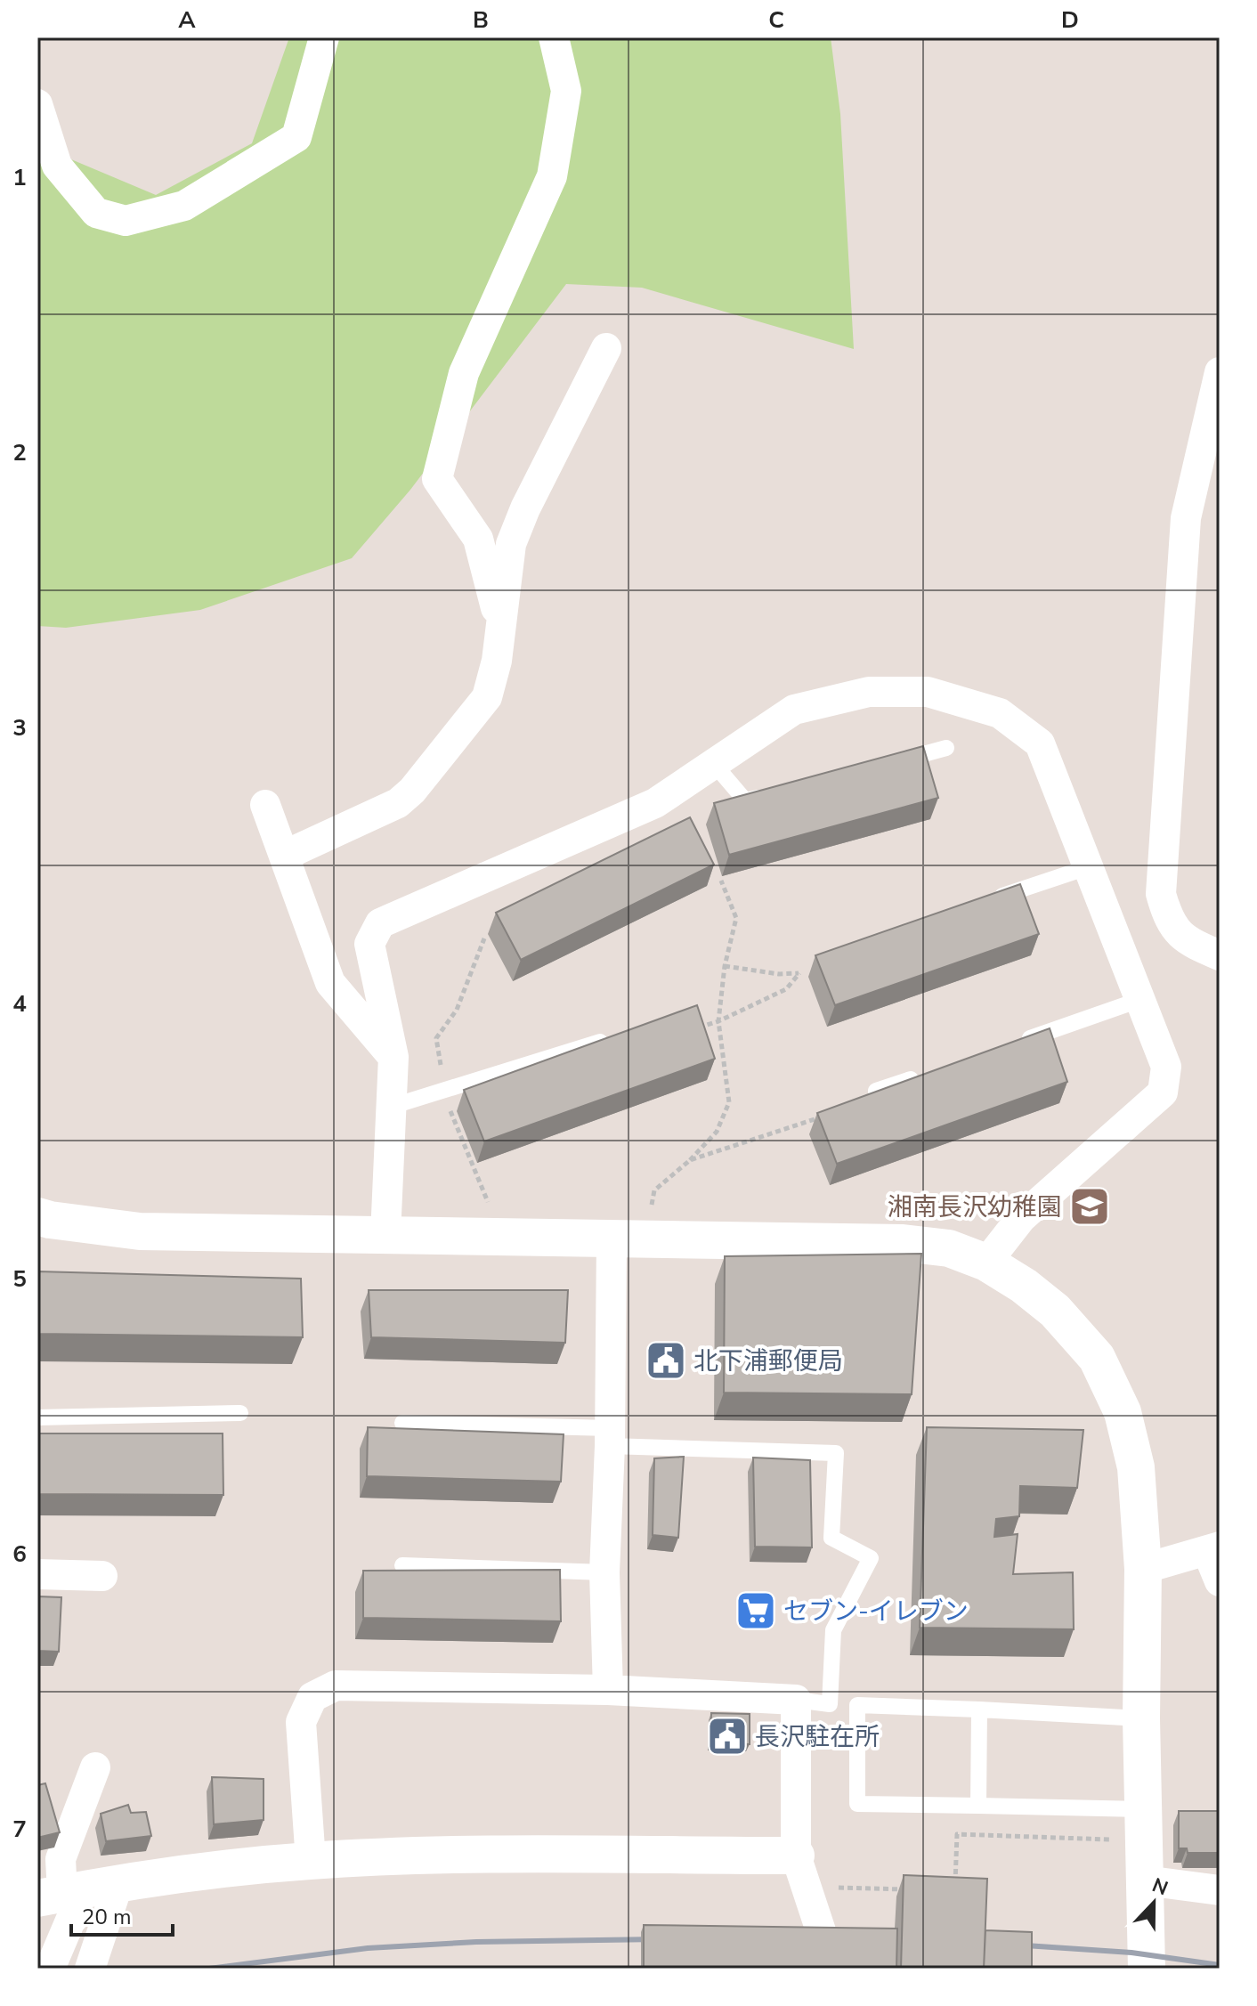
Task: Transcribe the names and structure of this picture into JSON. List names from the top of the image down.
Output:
{
  "places": {
    "school or university": ["湘南長沢幼稚園"],
    "public building": ["北下浦郵便局", "長沢駐在所"],
    "supermarket": ["セブン-イレブン"]
  },
  "scale_bar": "20 m",
  "north": "top",
  "grid": {
    "columns": [
      "A",
      "B",
      "C",
      "D"
    ],
    "rows": [
      "1",
      "2",
      "3",
      "4",
      "5",
      "6",
      "7"
    ]
  }
}
